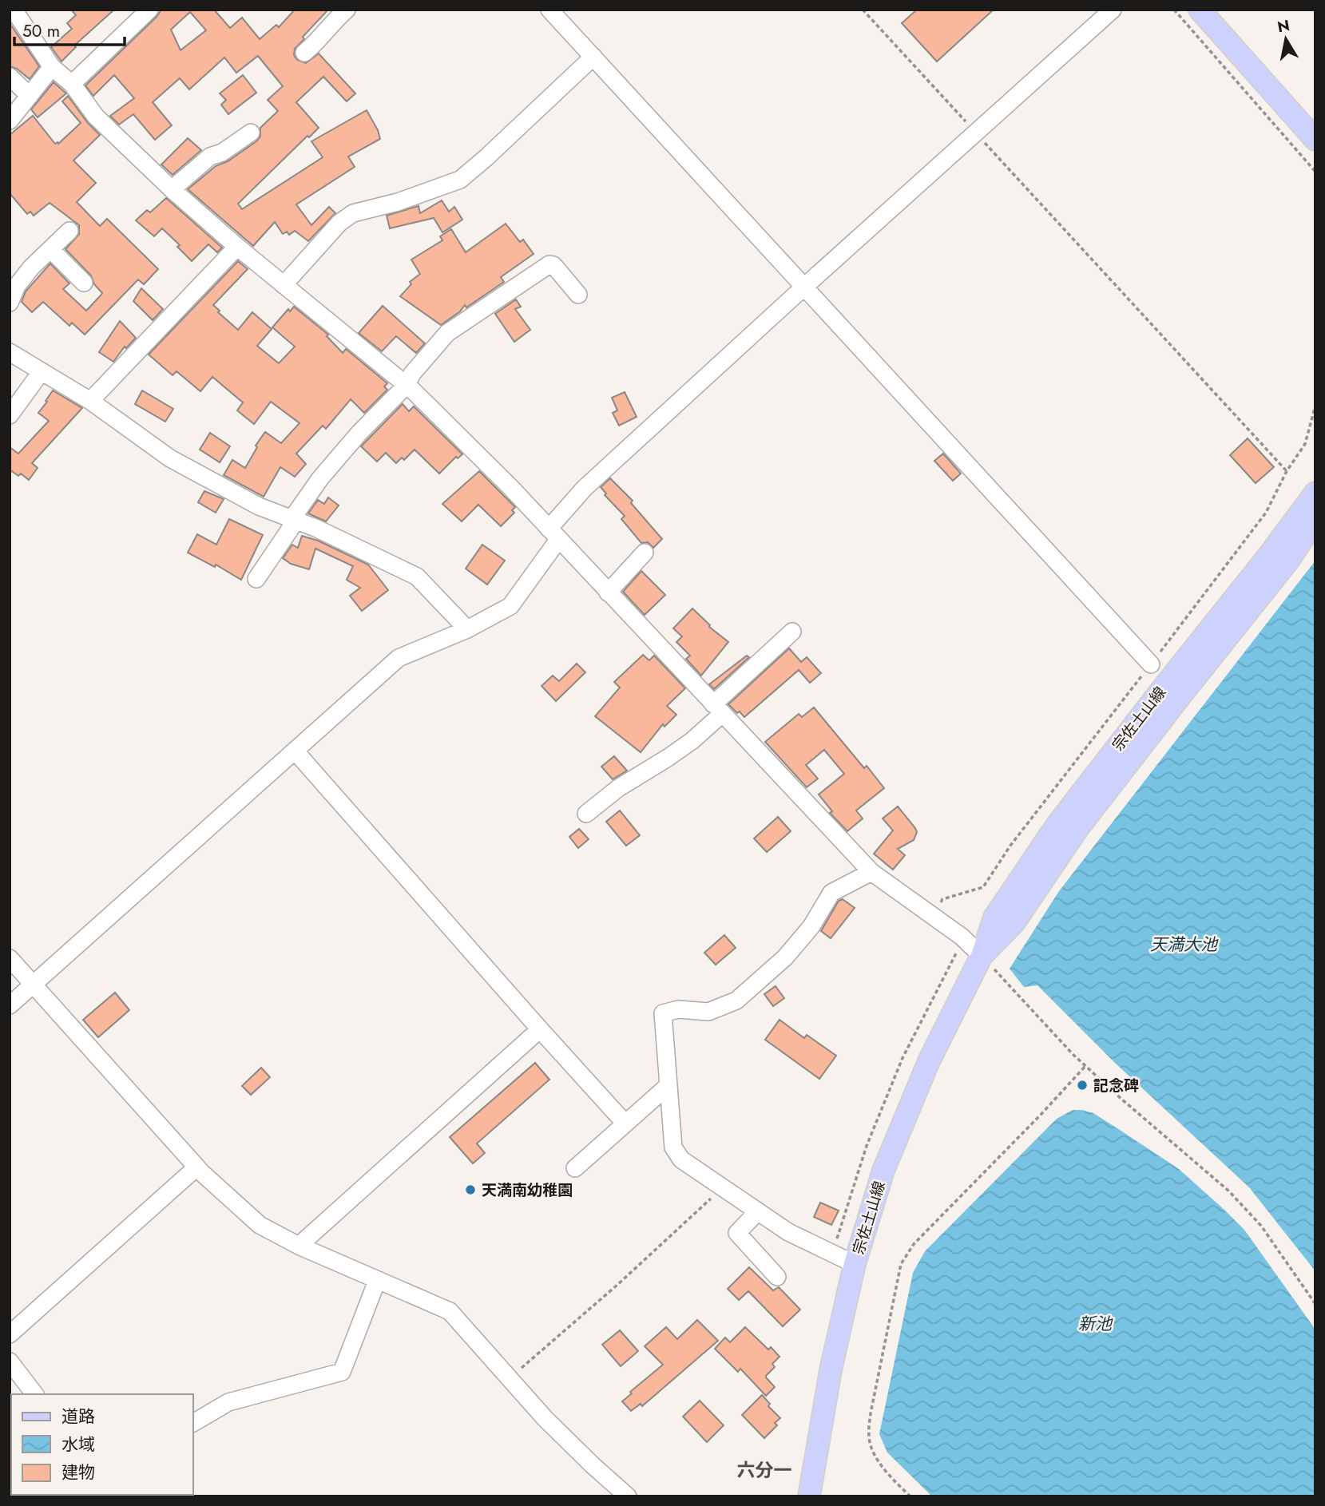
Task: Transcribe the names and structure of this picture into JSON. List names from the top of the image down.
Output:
{
  "streets": {
    "main road": ["宗佐土山線"]
  },
  "districts": ["六分一"],
  "water": ["天満大池", "新池"],
  "places": ["記念碑", "天満南幼稚園"],
  "legend": ["道路", "水域", "建物"],
  "scale_bar": "50 m",
  "north": "top"
}
